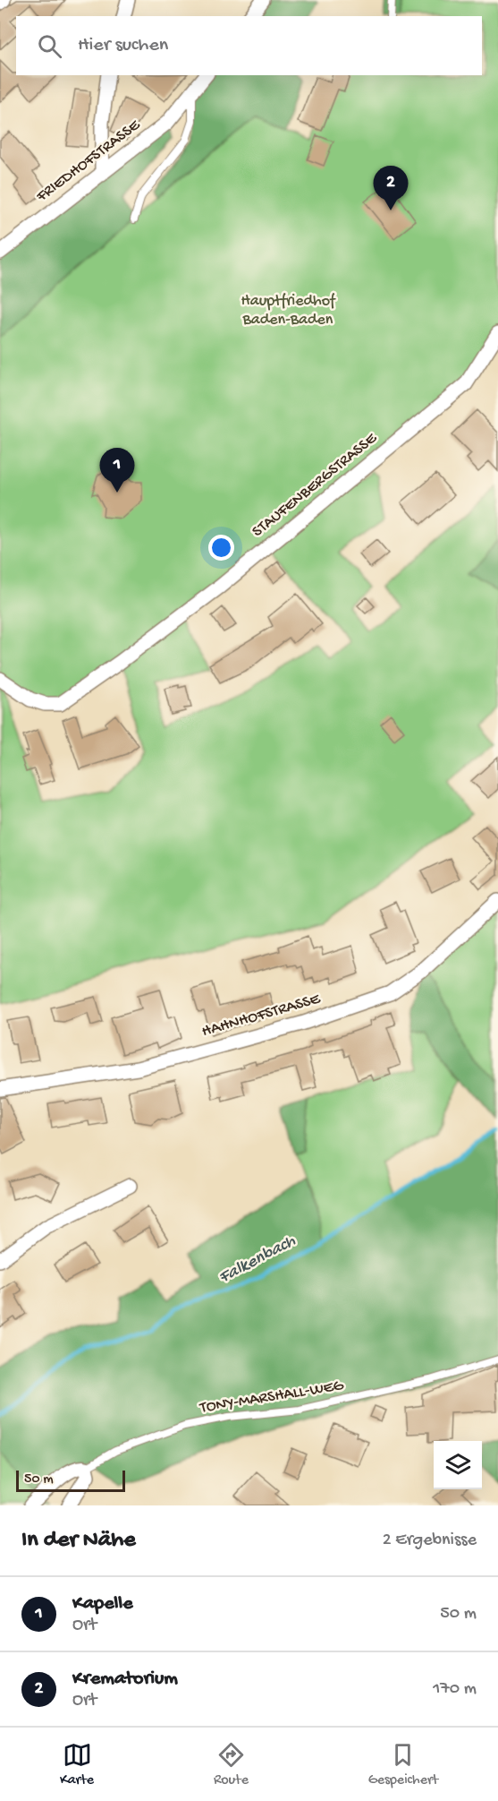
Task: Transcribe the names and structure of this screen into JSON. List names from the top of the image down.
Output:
{
  "streets": {
    "street": ["FRIEDHOFSTRASSE", "STAUFENBERGSTRASSE", "HAHNHOFSTRASSE"],
    "lane": ["TONY-MARSHALL-WEG"]
  },
  "water": ["Falkenbach"],
  "parks": ["Hauptfriedhof Baden-Baden"],
  "scale_bar": "50 m",
  "page": {
    "search": "Hier suchen",
    "pins": ["2", "1"],
    "scale": "50 m",
    "heading": ["In der Nähe", "2 Ergebnisse"],
    "list": [
      {
        "mark": "1",
        "name": "Kapelle",
        "note": "Ort",
        "value": "50 m"
      },
      {
        "mark": "2",
        "name": "Krematorium",
        "note": "Ort",
        "value": "170 m"
      }
    ],
    "nav": ["Karte", "Route", "Gespeichert"]
  }
}
